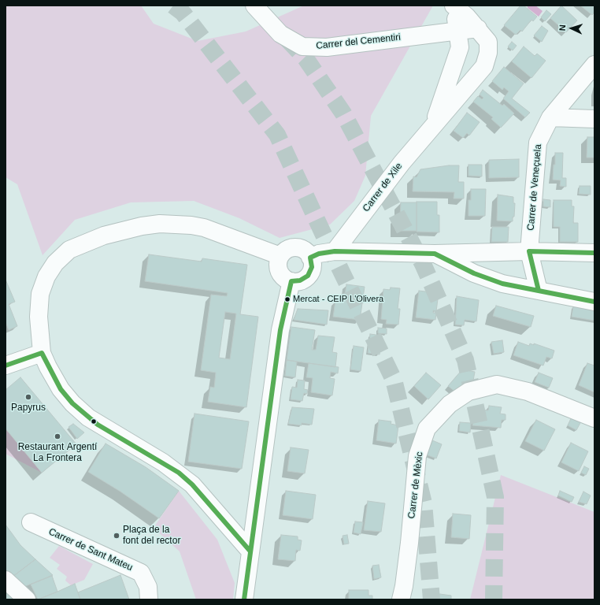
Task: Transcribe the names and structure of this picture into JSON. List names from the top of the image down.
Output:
{
  "streets": {
    "street": [
      "Carrer del Cementiri",
      "Carrer de Xile",
      "Carrer de Veneçuela",
      "Carrer de Mèxic",
      "Carrer de Sant Mateu"
    ]
  },
  "crossings": [
    ["Carrer del Cementiri", "Carrer de Xile"]
  ],
  "places": [
    "Mercat - CEIP L'Olivera",
    "Papyrus",
    "Restaurant Argentí La Frontera",
    "Plaça de la font del rector"
  ],
  "north": "left"
}
